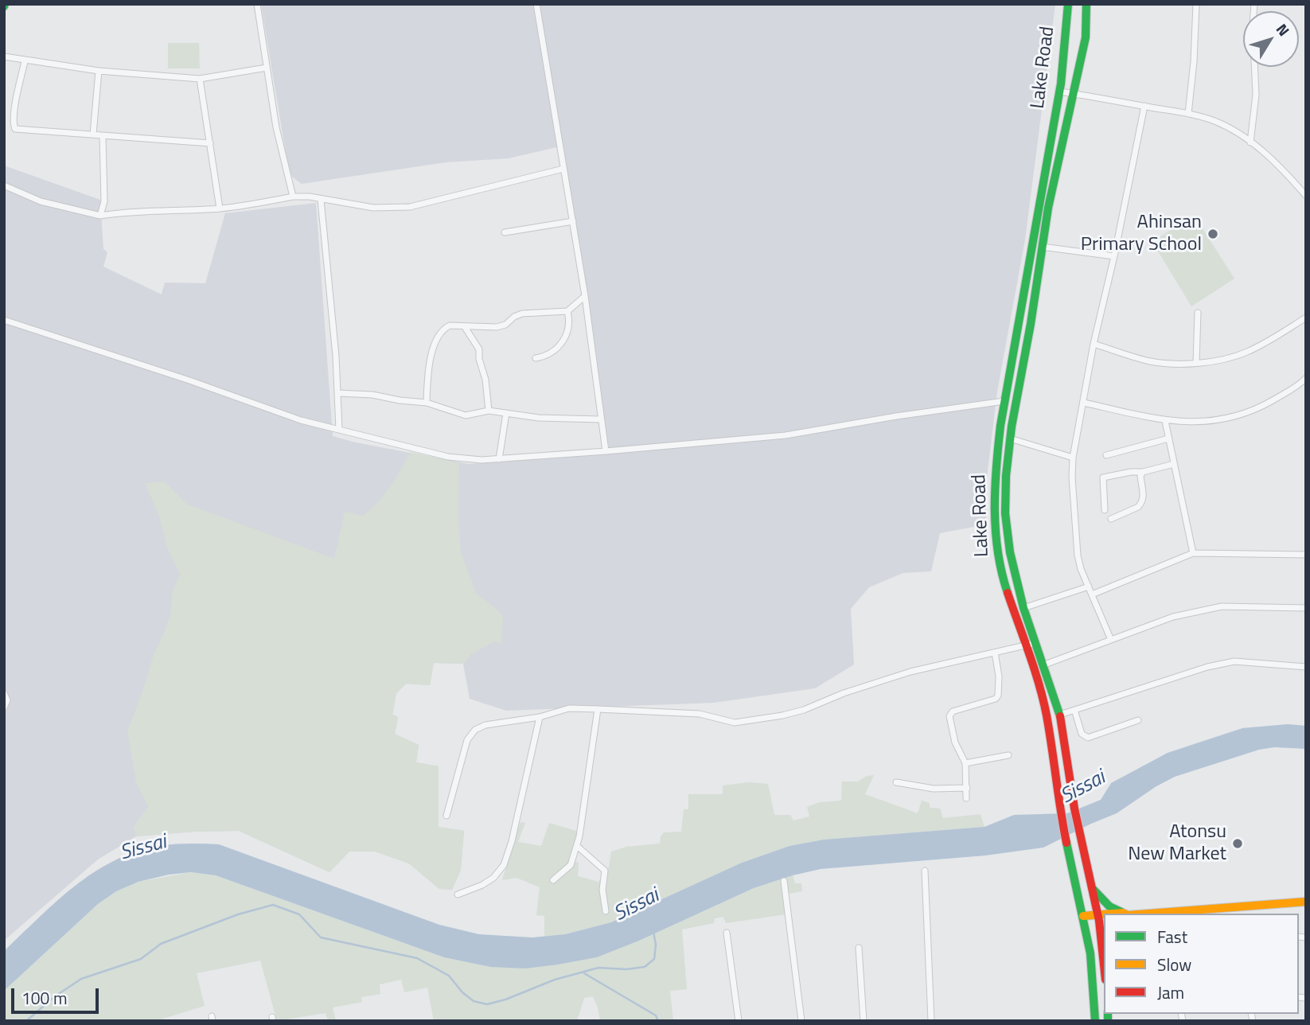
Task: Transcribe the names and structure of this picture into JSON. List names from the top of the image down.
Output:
{
  "streets": {
    "main road": ["Lake Road"]
  },
  "water": ["Sissai"],
  "places": ["Ahinsan Primary School", "Atonsu New Market"],
  "legend": ["Fast", "Slow", "Jam"],
  "scale_bar": "100 m",
  "north": "top right"
}
